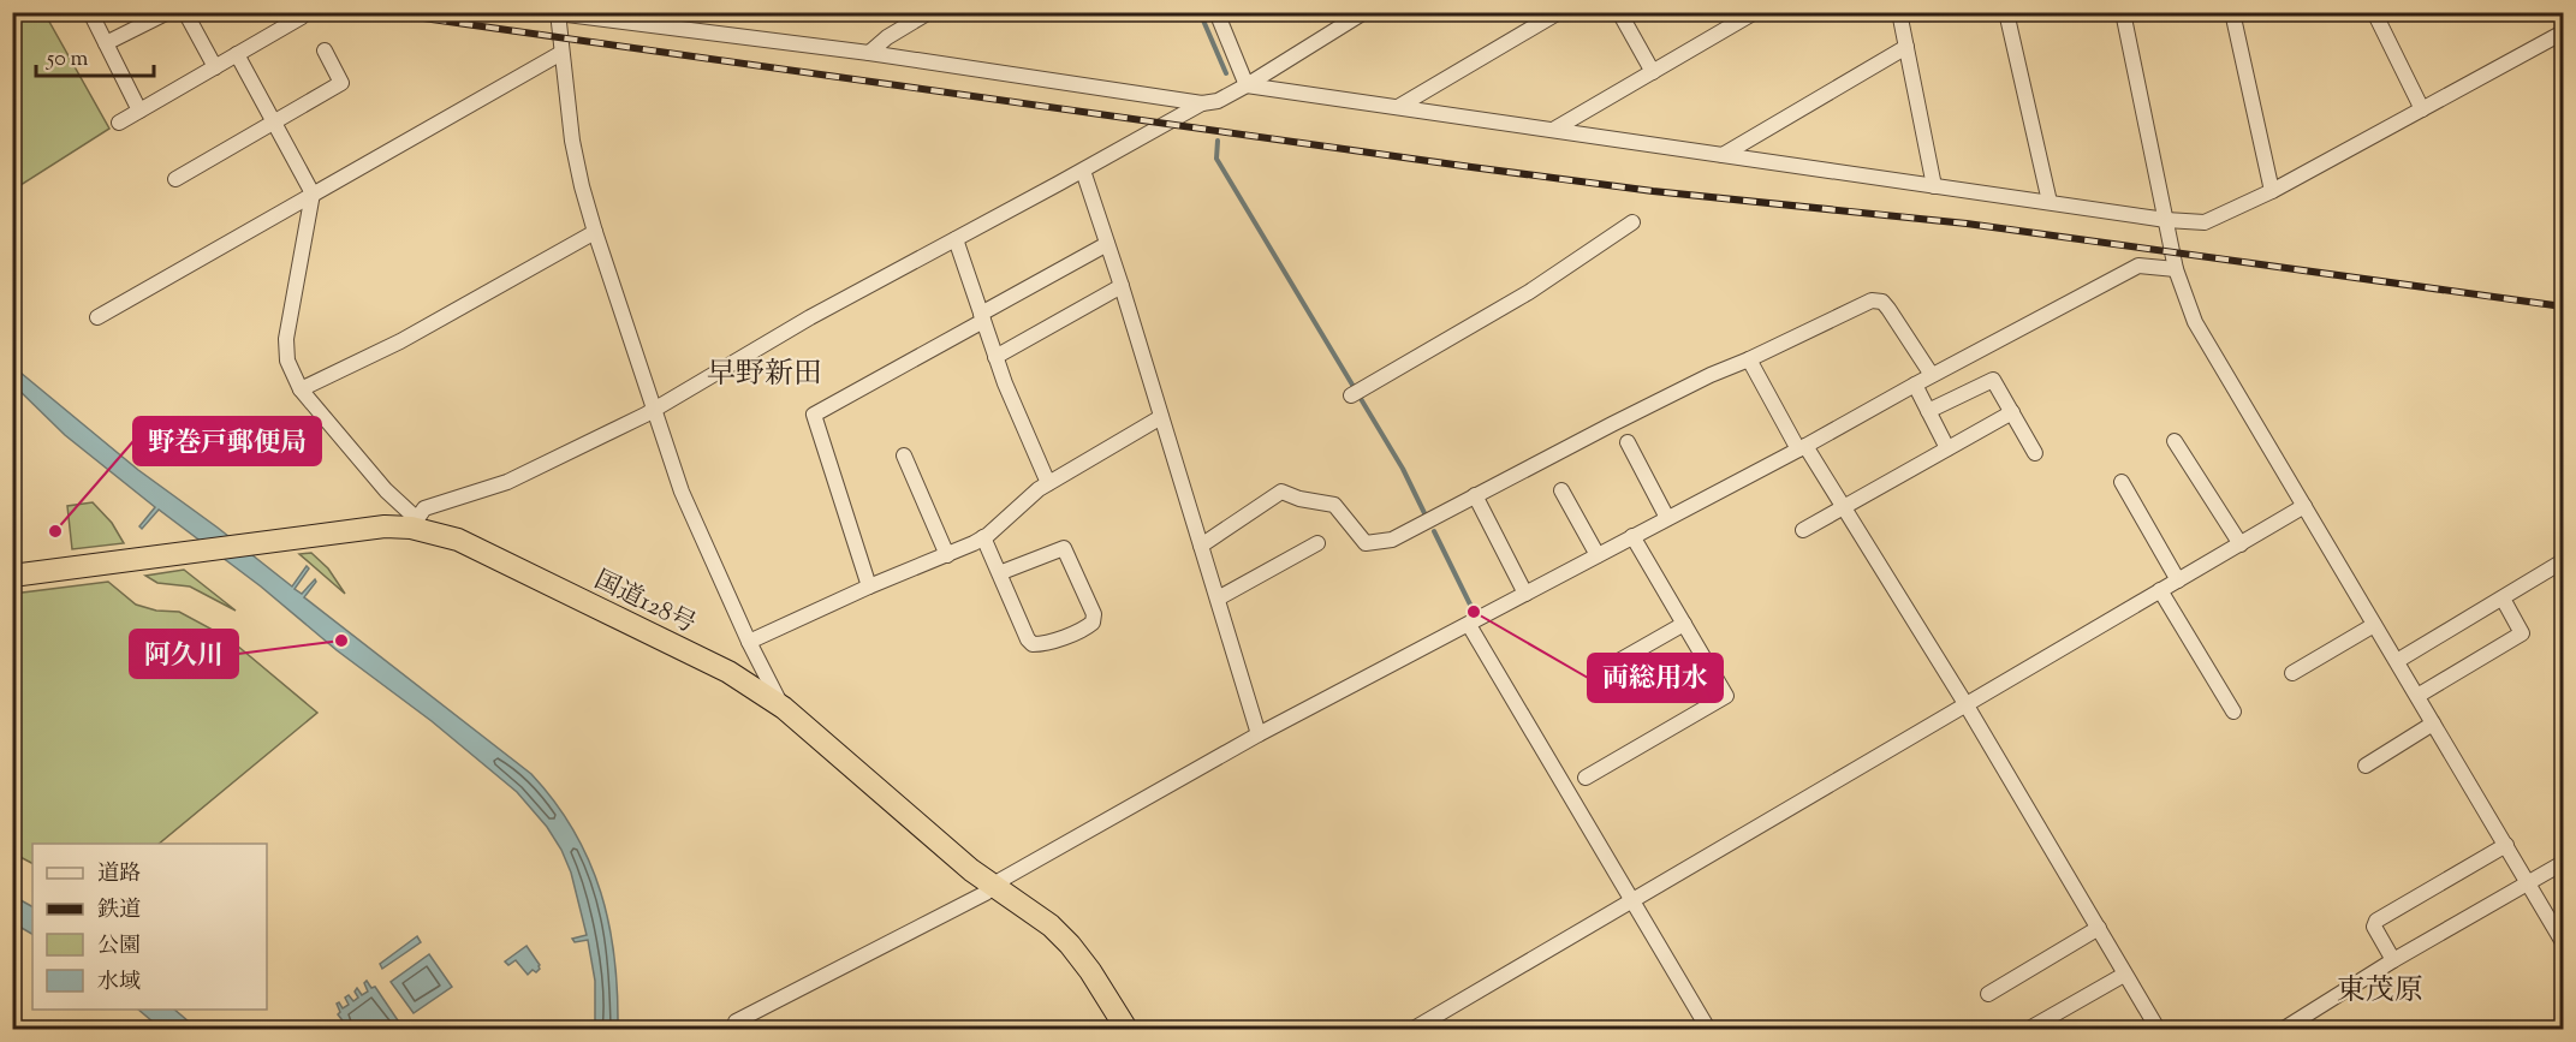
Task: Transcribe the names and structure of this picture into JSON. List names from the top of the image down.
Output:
{
  "streets": {
    "highway": ["国道128号"]
  },
  "districts": ["早野新田", "東茂原"],
  "places": ["野巻戸郵便局", "両総用水", "阿久川"],
  "legend": [
    "道路",
    "鉄道",
    "公園",
    "水域"
  ],
  "scale_bar": "50 m"
}
